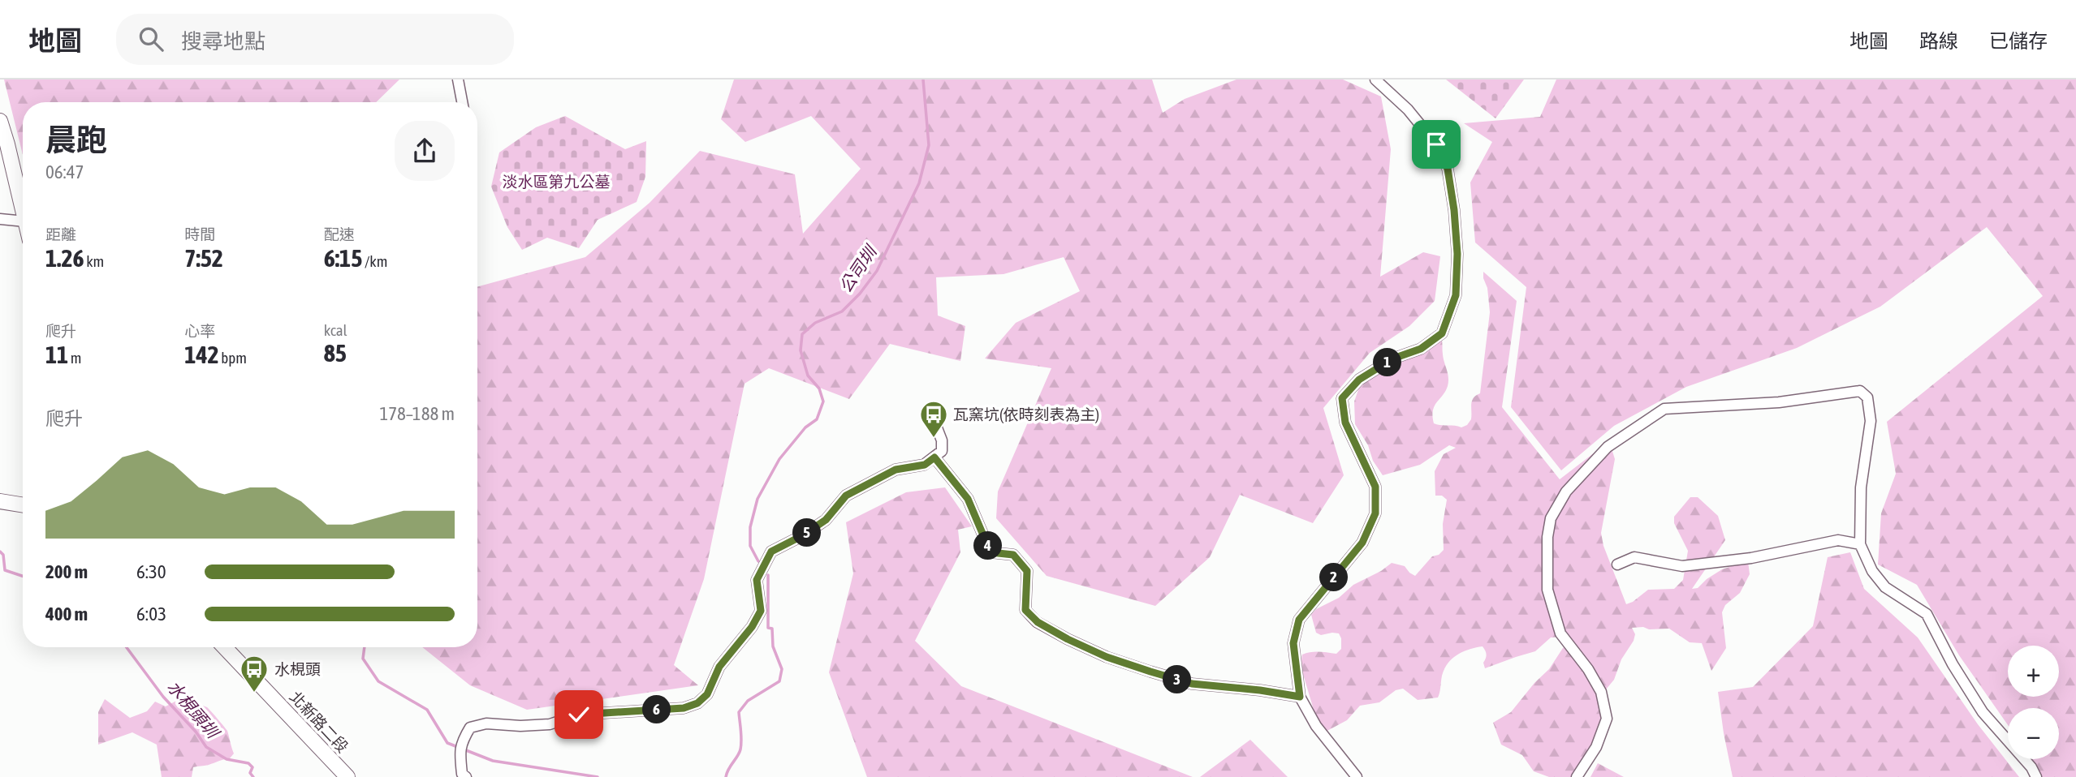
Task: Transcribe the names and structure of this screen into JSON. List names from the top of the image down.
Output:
{
  "streets": {
    "main road": ["北新路二段"]
  },
  "water": ["公司圳", "水梘頭圳"],
  "parks": ["淡水區第九公墓"],
  "places": {
    "bus stop": ["瓦窯坑(依時刻表為主)", "水梘頭"]
  },
  "page": {
    "header": "地圖",
    "search": "搜尋地點",
    "nav": ["地圖", "路線", "已儲存"],
    "heading": ["晨跑", "06:47"],
    "stats": [
      ["距離", "1.26 km"],
      ["時間", "7:52"],
      ["配速", "6:15 /km"],
      ["爬升", "11 m"],
      ["心率", "142 bpm"],
      ["kcal", "85"]
    ],
    "pins": [
      "1",
      "5",
      "4",
      "2",
      "3",
      "6"
    ],
    "chart": ["爬升", "178–188 m"],
    "list": [
      {
        "name": "200 m",
        "note": "6:30"
      },
      {
        "name": "400 m",
        "note": "6:03"
      }
    ],
    "map_buttons": ["+", "−"]
  }
}
